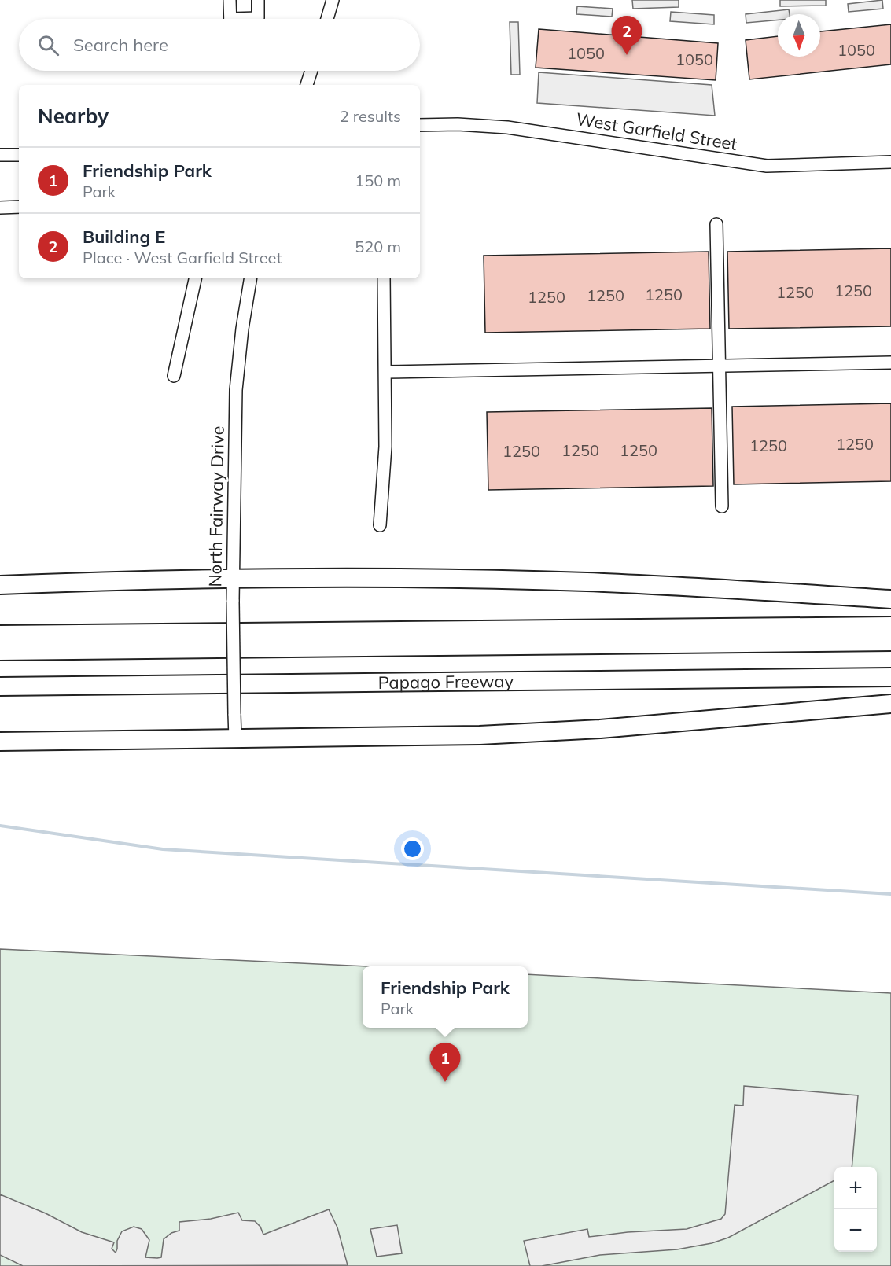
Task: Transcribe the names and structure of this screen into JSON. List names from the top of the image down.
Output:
{
  "streets": {
    "highway": ["Papago Freeway"],
    "street": ["West Garfield Street", "North Fairway Drive"]
  },
  "house_numbers": [
    "1050",
    "1050",
    "1050",
    "1250",
    "1250",
    "1250",
    "1250",
    "1250",
    "1250",
    "1250",
    "1250",
    "1250",
    "1250"
  ],
  "north": "bottom",
  "page": {
    "pins": ["2", "1"],
    "search": "Search here",
    "heading": ["Nearby", "2 results"],
    "list": [
      {
        "mark": "1",
        "name": "Friendship Park",
        "note": "Park",
        "value": "150 m"
      },
      {
        "mark": "2",
        "name": "Building E",
        "note": "Place · West Garfield Street",
        "value": "520 m"
      }
    ],
    "popup": ["Friendship Park", "Park"],
    "map_buttons": ["+", "−"]
  }
}
